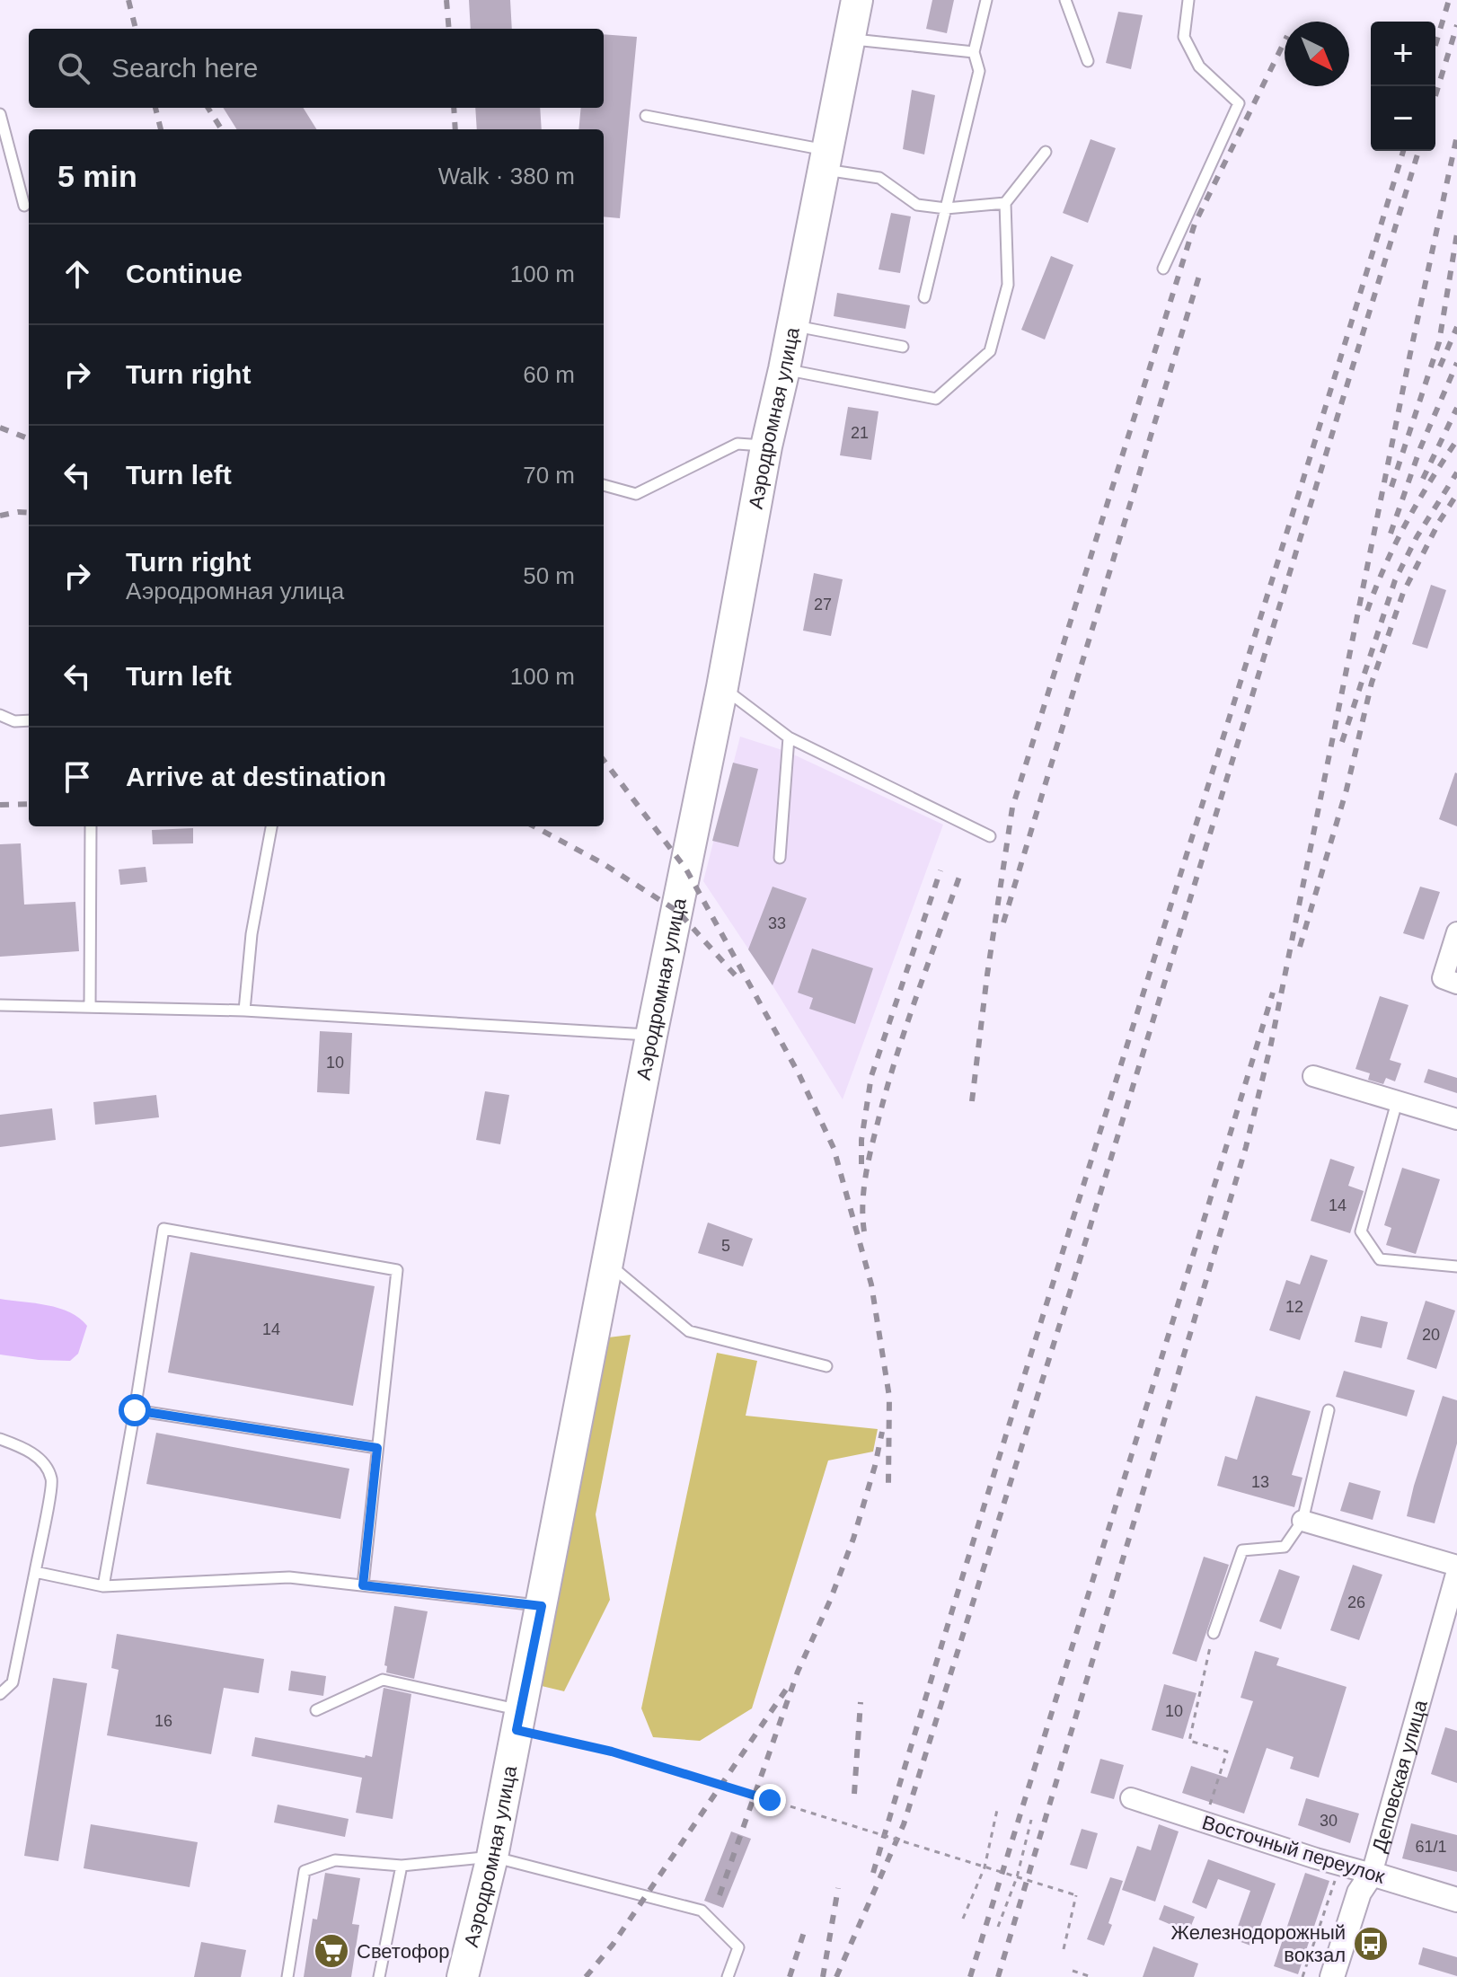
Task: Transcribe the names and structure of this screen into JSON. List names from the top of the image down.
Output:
{
  "streets": {
    "main road": ["Аэродромная улица"],
    "street": ["Деповская улица", "Восточный переулок"]
  },
  "crossings": [
    ["Деповская улица", "Восточный переулок"]
  ],
  "places": {
    "bus stop": ["Железнодорожный вокзал"],
    "supermarket": ["Светофор"]
  },
  "house_numbers": [
    "21",
    "27",
    "33",
    "10",
    "14",
    "5",
    "12",
    "14",
    "20",
    "13",
    "26",
    "10",
    "16",
    "30",
    "61/1"
  ],
  "north": "bottom right",
  "page": {
    "map_buttons": ["+", "−"],
    "search": "Search here",
    "heading": ["5 min", "Walk · 380 m"],
    "list": [
      ["Continue", "100 m"],
      ["Turn right", "60 m"],
      ["Turn left", "70 m"],
      ["Turn right", "Аэродромная улица", "50 m"],
      ["Turn left", "100 m"],
      "Arrive at destination"
    ]
  }
}
